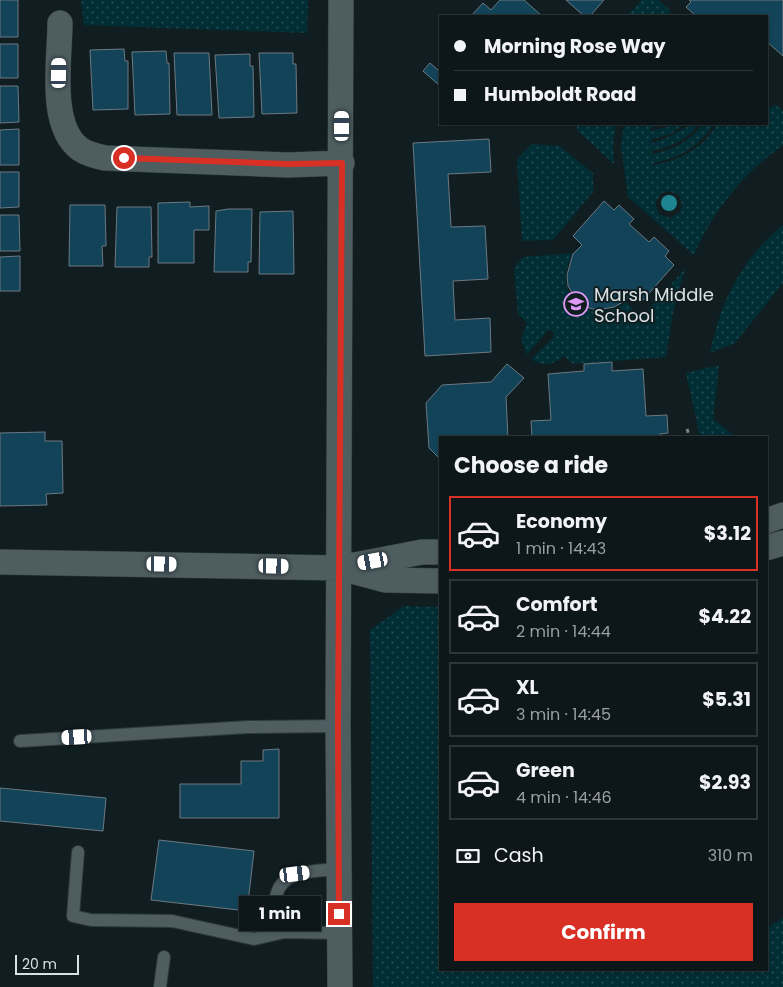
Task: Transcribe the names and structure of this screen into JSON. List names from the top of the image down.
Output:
{
  "places": {
    "school or university": ["Marsh Middle School"]
  },
  "scale_bar": "20 m",
  "page": {
    "banner": ["Morning Rose Way", "Humboldt Road"],
    "heading": "Choose a ride",
    "list": [
      {
        "name": "Economy",
        "note": "1 min · 14:43",
        "value": "$3.12"
      },
      {
        "name": "Comfort",
        "note": "2 min · 14:44",
        "value": "$4.22"
      },
      {
        "name": "XL",
        "note": "3 min · 14:45",
        "value": "$5.31"
      },
      {
        "name": "Green",
        "note": "4 min · 14:46",
        "value": "$2.93"
      }
    ],
    "pay": ["Cash", "310 m"],
    "buttons": "Confirm",
    "bubble": "1 min",
    "scale": "20 m"
  }
}
